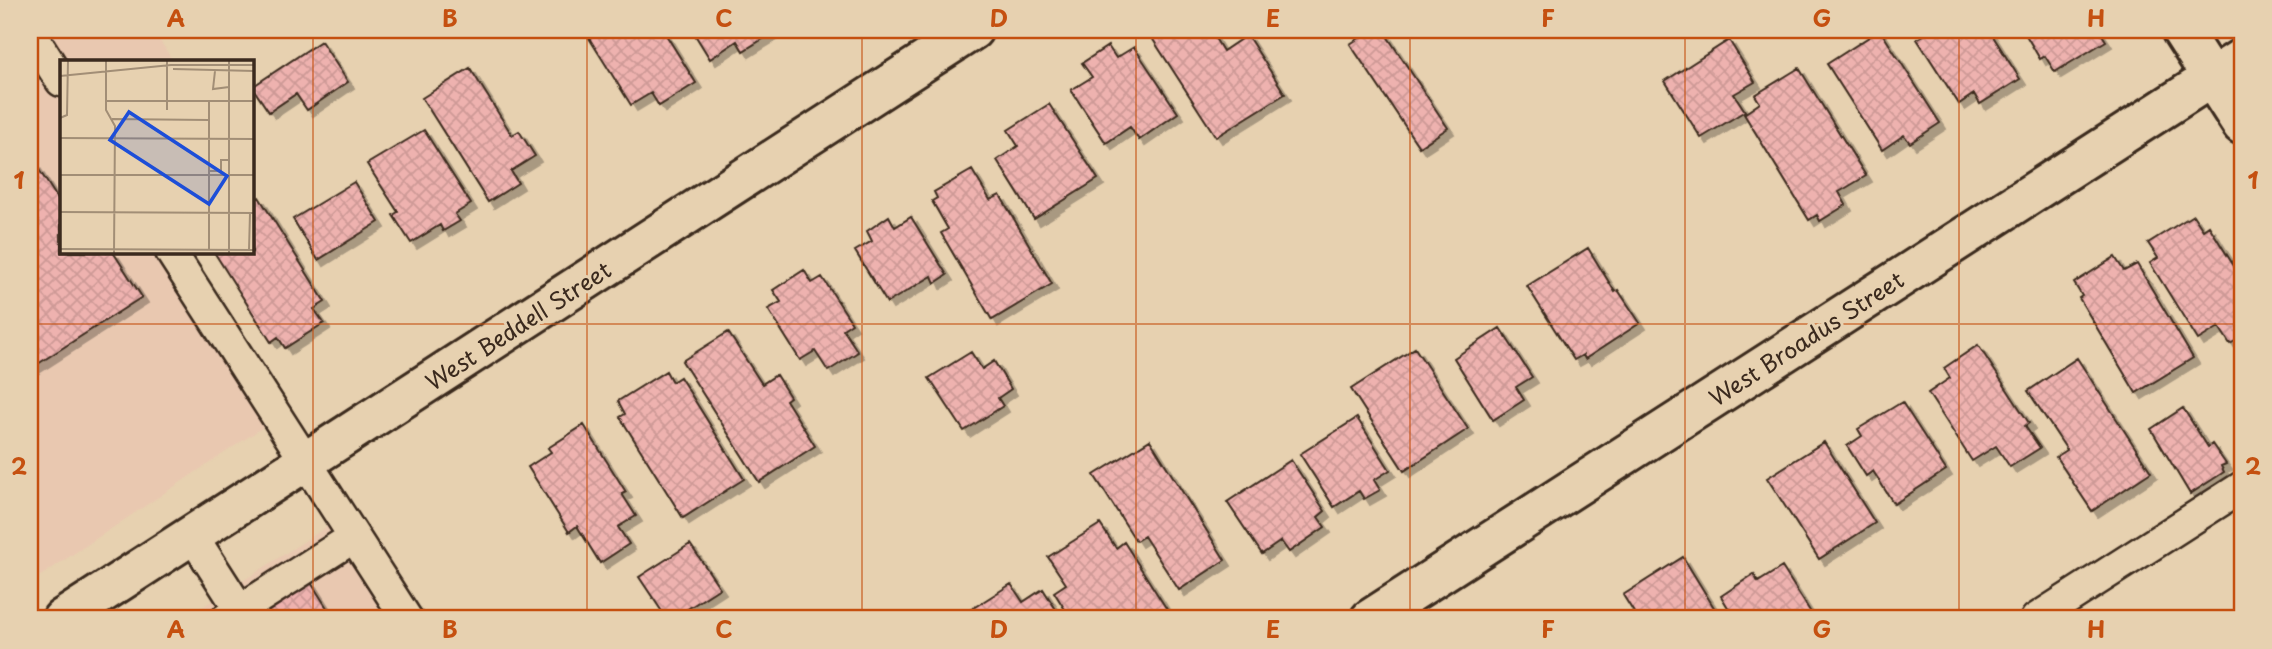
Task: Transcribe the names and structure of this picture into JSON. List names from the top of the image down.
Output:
{
  "streets": {
    "street": ["West Beddell Street", "West Broadus Street"]
  },
  "grid": {
    "columns": [
      "A",
      "B",
      "C",
      "D",
      "E",
      "F",
      "G",
      "H"
    ],
    "rows": ["1", "2"]
  }
}
